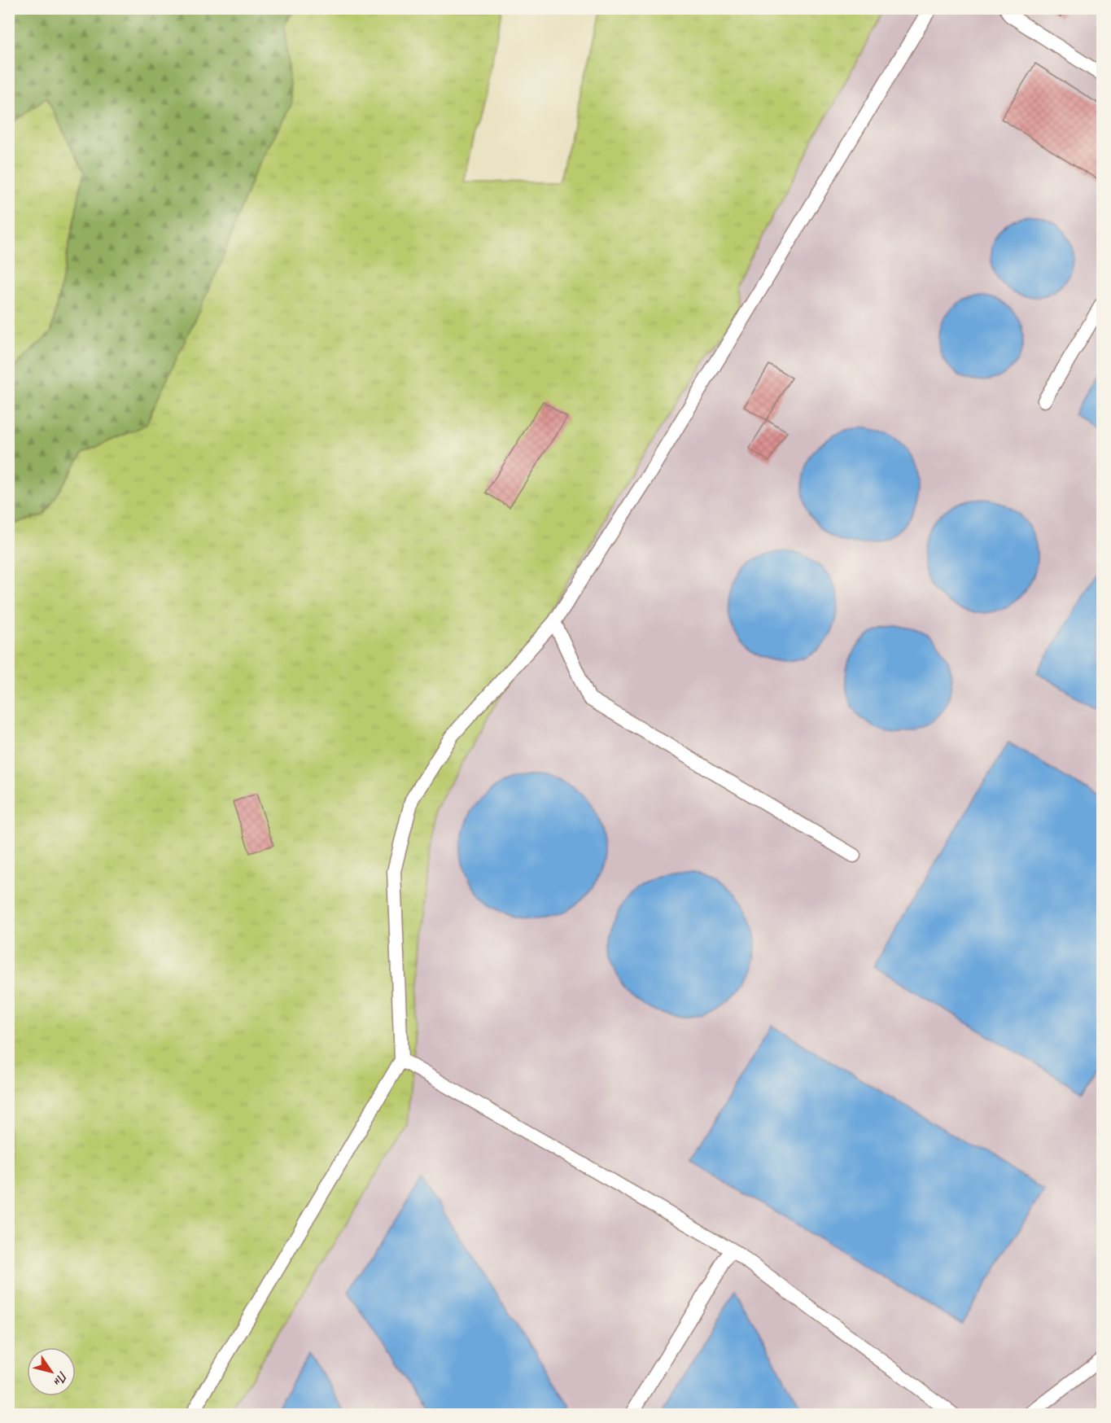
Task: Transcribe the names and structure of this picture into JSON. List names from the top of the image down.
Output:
{
  "north": "bottom right"
}
